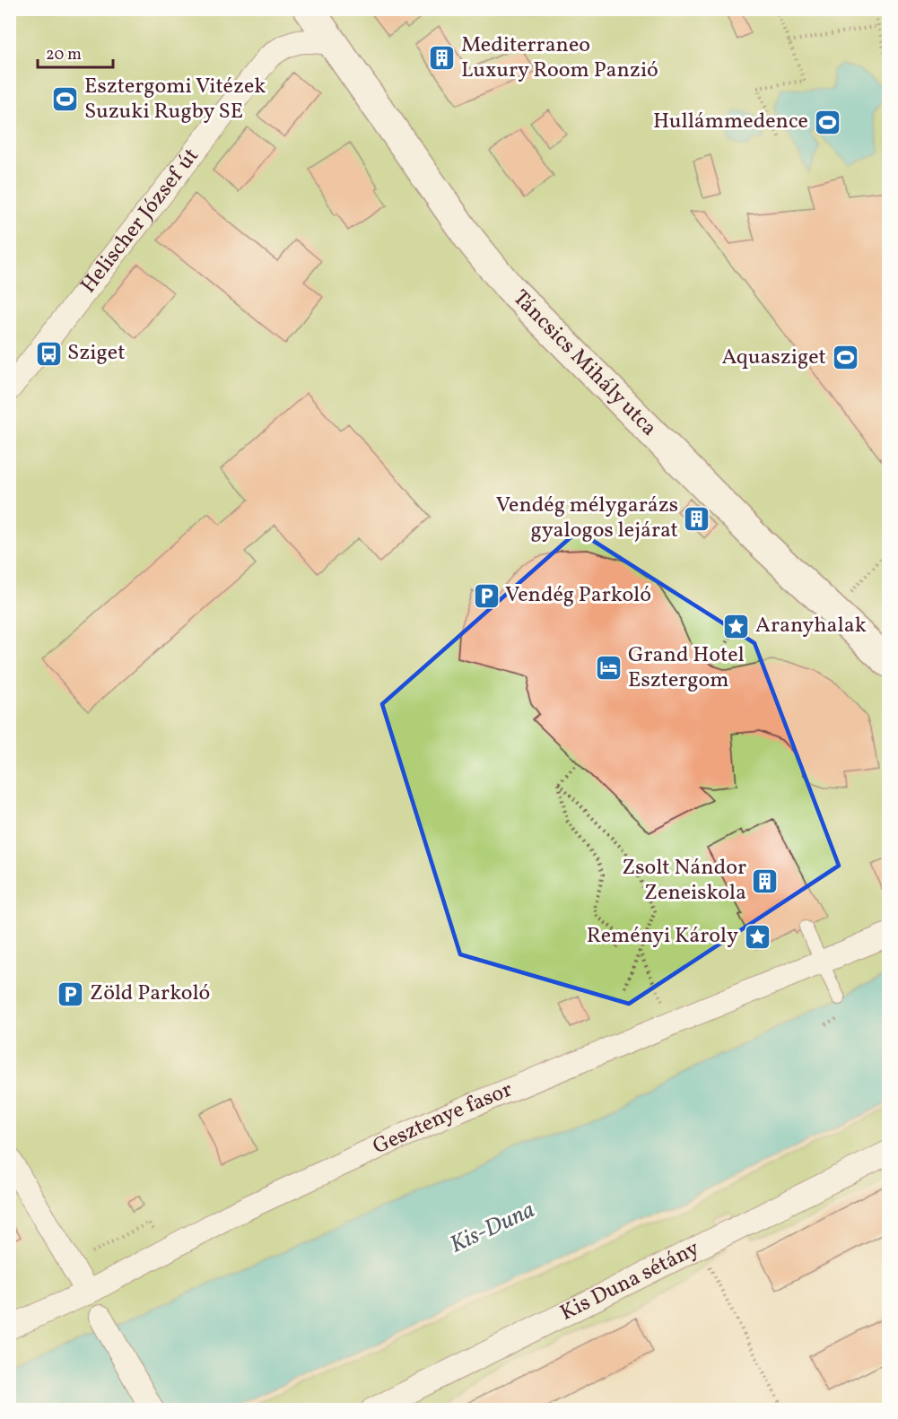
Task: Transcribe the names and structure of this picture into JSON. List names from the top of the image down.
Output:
{
  "streets": {
    "street": [
      "Helischer József út",
      "Táncsics Mihály utca",
      "Gesztenye fasor",
      "Kis Duna sétány"
    ]
  },
  "crossings": [
    ["Helischer József út", "Táncsics Mihály utca"]
  ],
  "water": ["Kis-Duna"],
  "places": {
    "building": ["Mediterraneo Luxury Room Panzió", "Vendég mélygarázs gyalogos lejárat", "Zsolt Nándor Zeneiskola"],
    "sports": ["Esztergomi Vitézek Suzuki Rugby SE", "Hullámmedence", "Aquasziget"],
    "bus stop": ["Sziget"],
    "parking": ["Vendég Parkoló", "Zöld Parkoló"],
    "place": ["Aranyhalak", "Reményi Károly"],
    "hotel": ["Grand Hotel Esztergom"]
  },
  "scale_bar": "20 m"
}
